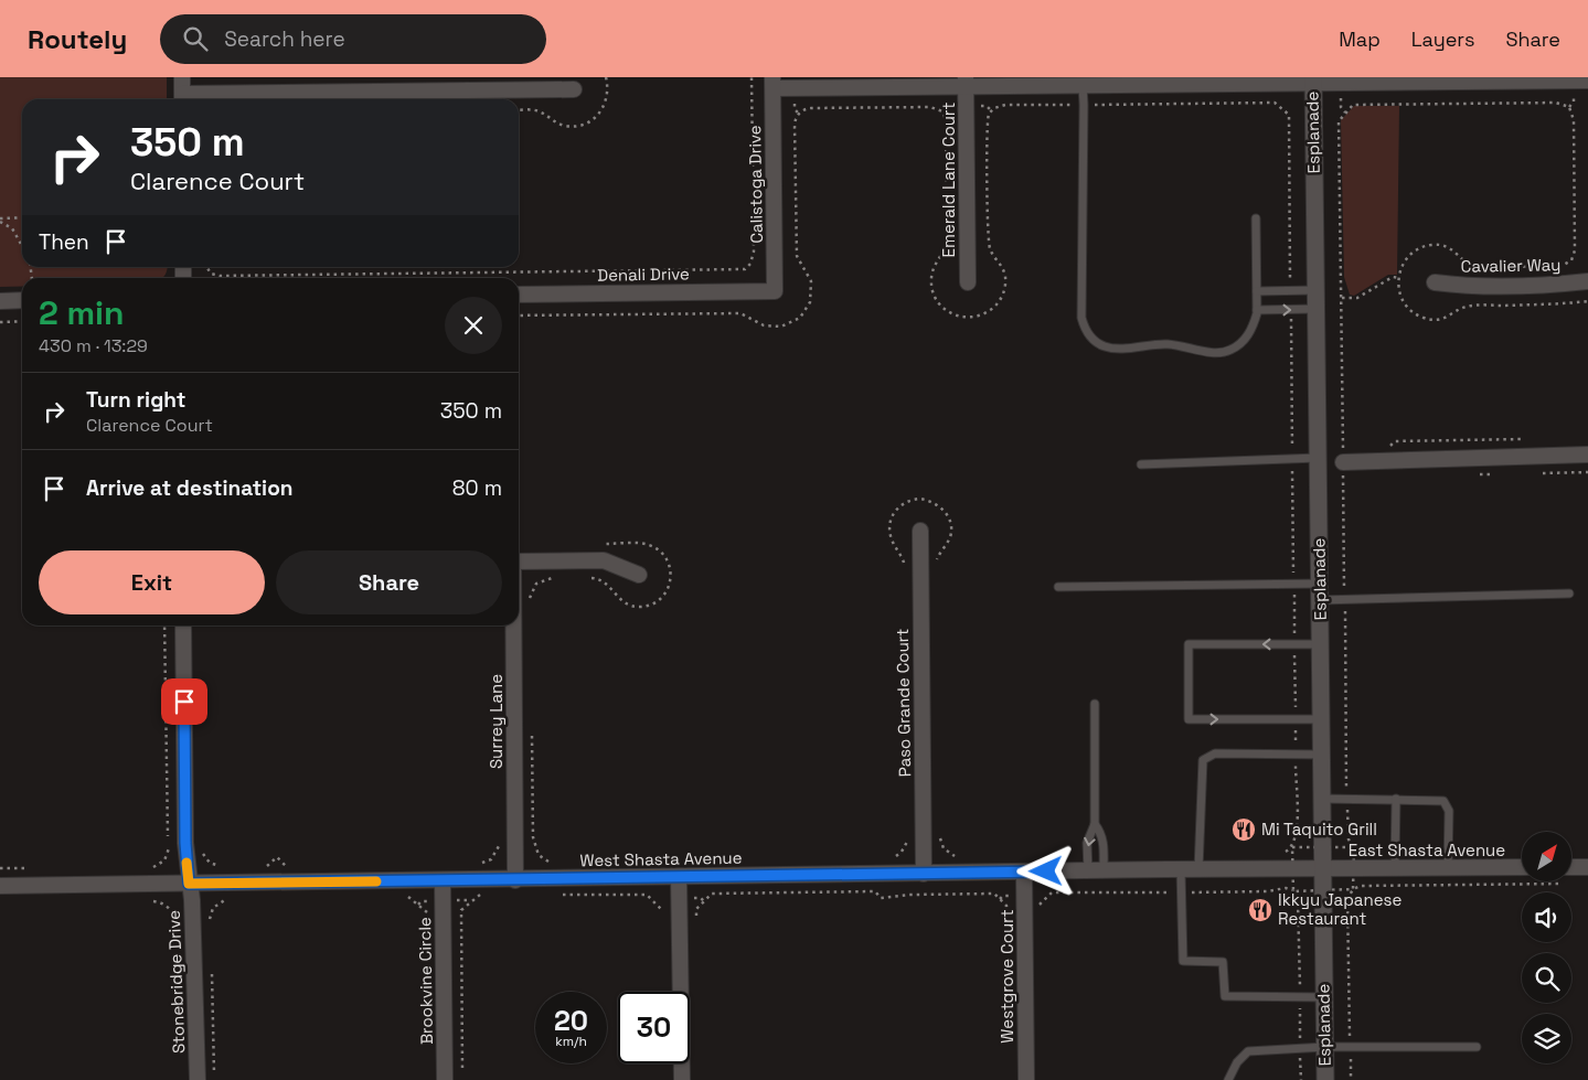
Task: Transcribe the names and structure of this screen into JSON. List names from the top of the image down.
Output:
{
  "streets": {
    "main road": ["Esplanade"],
    "street": [
      "Emerald Lane Court",
      "Calistoga Drive",
      "Cavalier Way",
      "Denali Drive",
      "Paso Grande Court",
      "Surrey Lane",
      "East Shasta Avenue",
      "West Shasta Avenue",
      "Westgrove Court",
      "Brookvine Circle",
      "Stonebridge Drive"
    ]
  },
  "crossings": [
    ["Esplanade", "East Shasta Avenue"],
    ["Esplanade", "West Shasta Avenue"],
    ["Calistoga Drive", "Denali Drive"],
    ["Paso Grande Court", "West Shasta Avenue"],
    ["Surrey Lane", "West Shasta Avenue"],
    ["East Shasta Avenue", "West Shasta Avenue"],
    ["West Shasta Avenue", "Westgrove Court"],
    ["West Shasta Avenue", "Brookvine Circle"],
    ["West Shasta Avenue", "Stonebridge Drive"]
  ],
  "places": {
    "restaurant": ["Mi Taquito Grill", "Ikkyu Japanese Restaurant"]
  },
  "north": "top right",
  "page": {
    "header": "Routely",
    "search": "Search here",
    "nav": ["Map", "Layers", "Share"],
    "turn": ["350 m", "Clarence Court"],
    "then": "Then",
    "heading": ["2 min", "430 m · 13:29"],
    "list": [
      {
        "name": "Turn right",
        "note": "Clarence Court",
        "value": "350 m"
      },
      {
        "name": "Arrive at destination",
        "value": "80 m"
      }
    ],
    "buttons": ["Exit", "Share"],
    "speed": "20 km/h",
    "limit": "30"
  }
}
